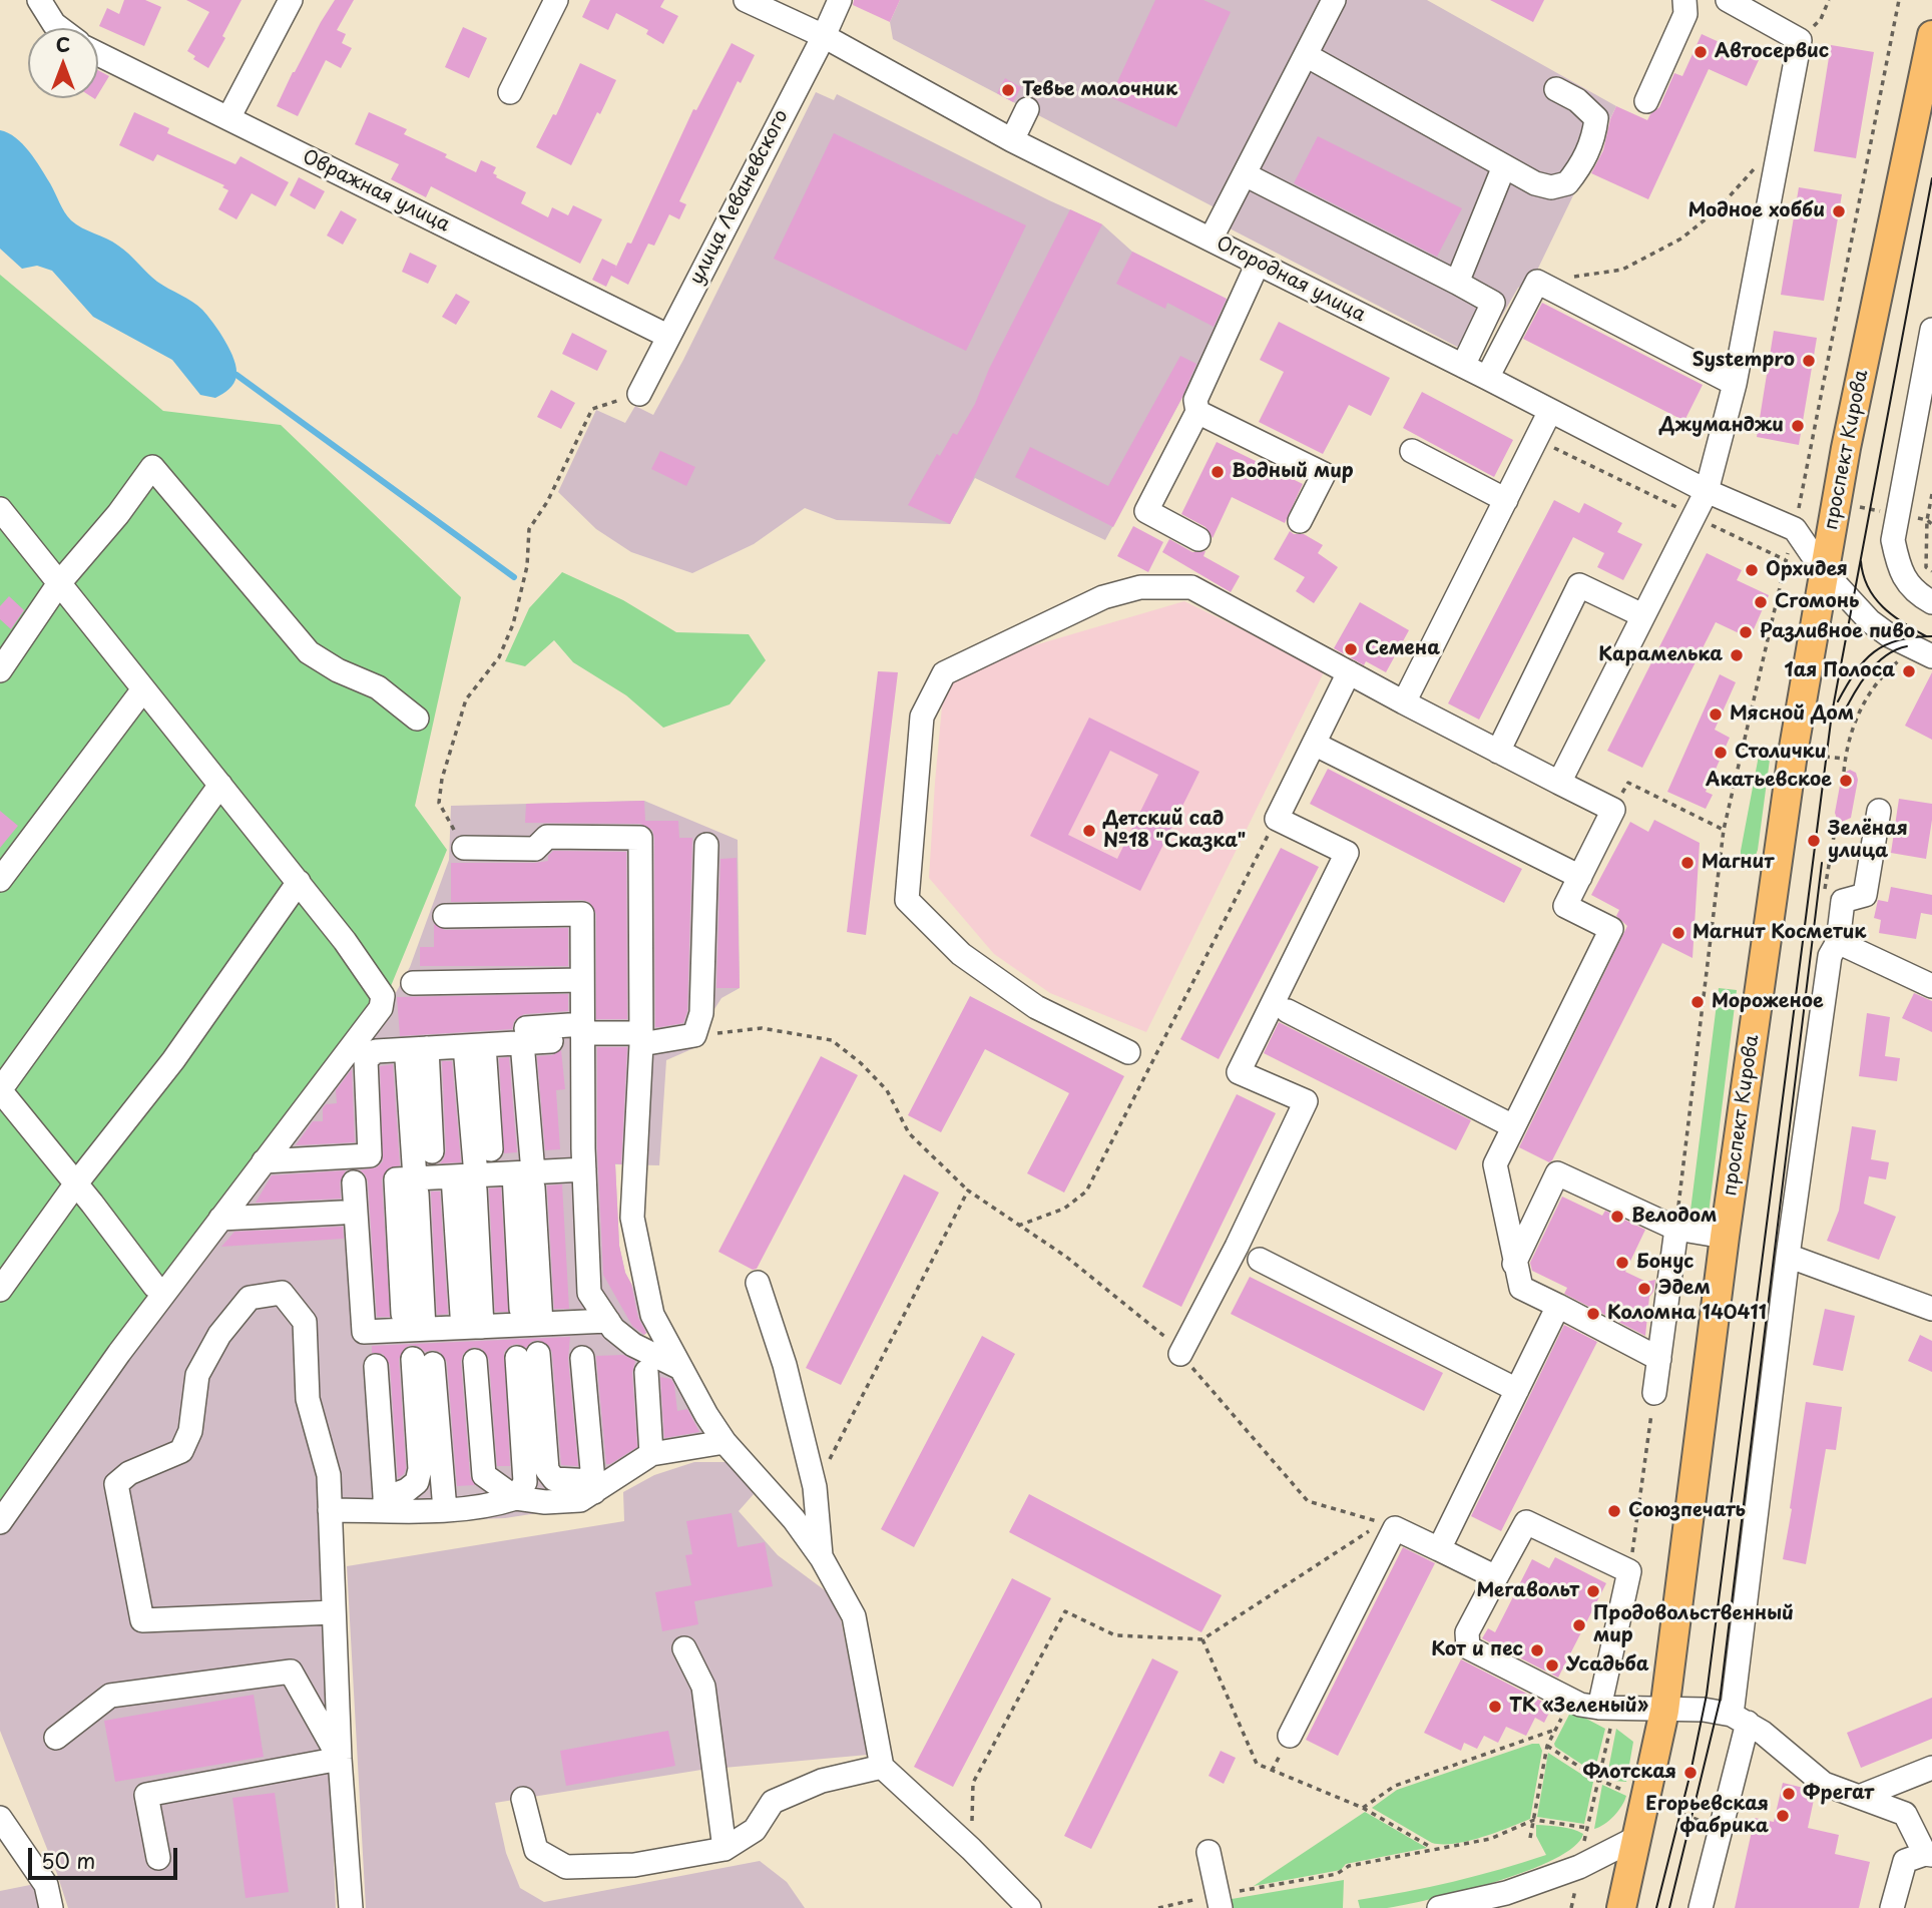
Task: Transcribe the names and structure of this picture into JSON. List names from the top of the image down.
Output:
{
  "streets": {
    "main road": ["проспект Кирова"],
    "street": ["Овражная улица", "улица Леваневского", "Огородная улица"]
  },
  "crossings": [
    ["Овражная улица", "улица Леваневского"],
    ["улица Леваневского", "Огородная улица"]
  ],
  "places": [
    "Автосервис",
    "Тевье молочник",
    "Модное хобби",
    "Systempro",
    "Джуманджи",
    "Водный мир",
    "Орхидея",
    "Сгомонь",
    "Разливное пиво",
    "Семена",
    "Карамелька",
    "1ая Полоса",
    "Мясной Дом",
    "Столички",
    "Акатьевское",
    "Детский сад №18 \"Сказка\"",
    "Зелёная улица",
    "Магнит",
    "Магнит Косметик",
    "Мороженое",
    "Велодом",
    "Бонус",
    "Эдем",
    "Коломна 140411",
    "Союзпечать",
    "Мегавольт",
    "Продовольственный мир",
    "Кот и пес",
    "Усадьба",
    "ТК «Зеленый»",
    "Флотская",
    "Фрегат",
    "Егорьевская фабрика"
  ],
  "scale_bar": "50 m",
  "north": "top"
}
